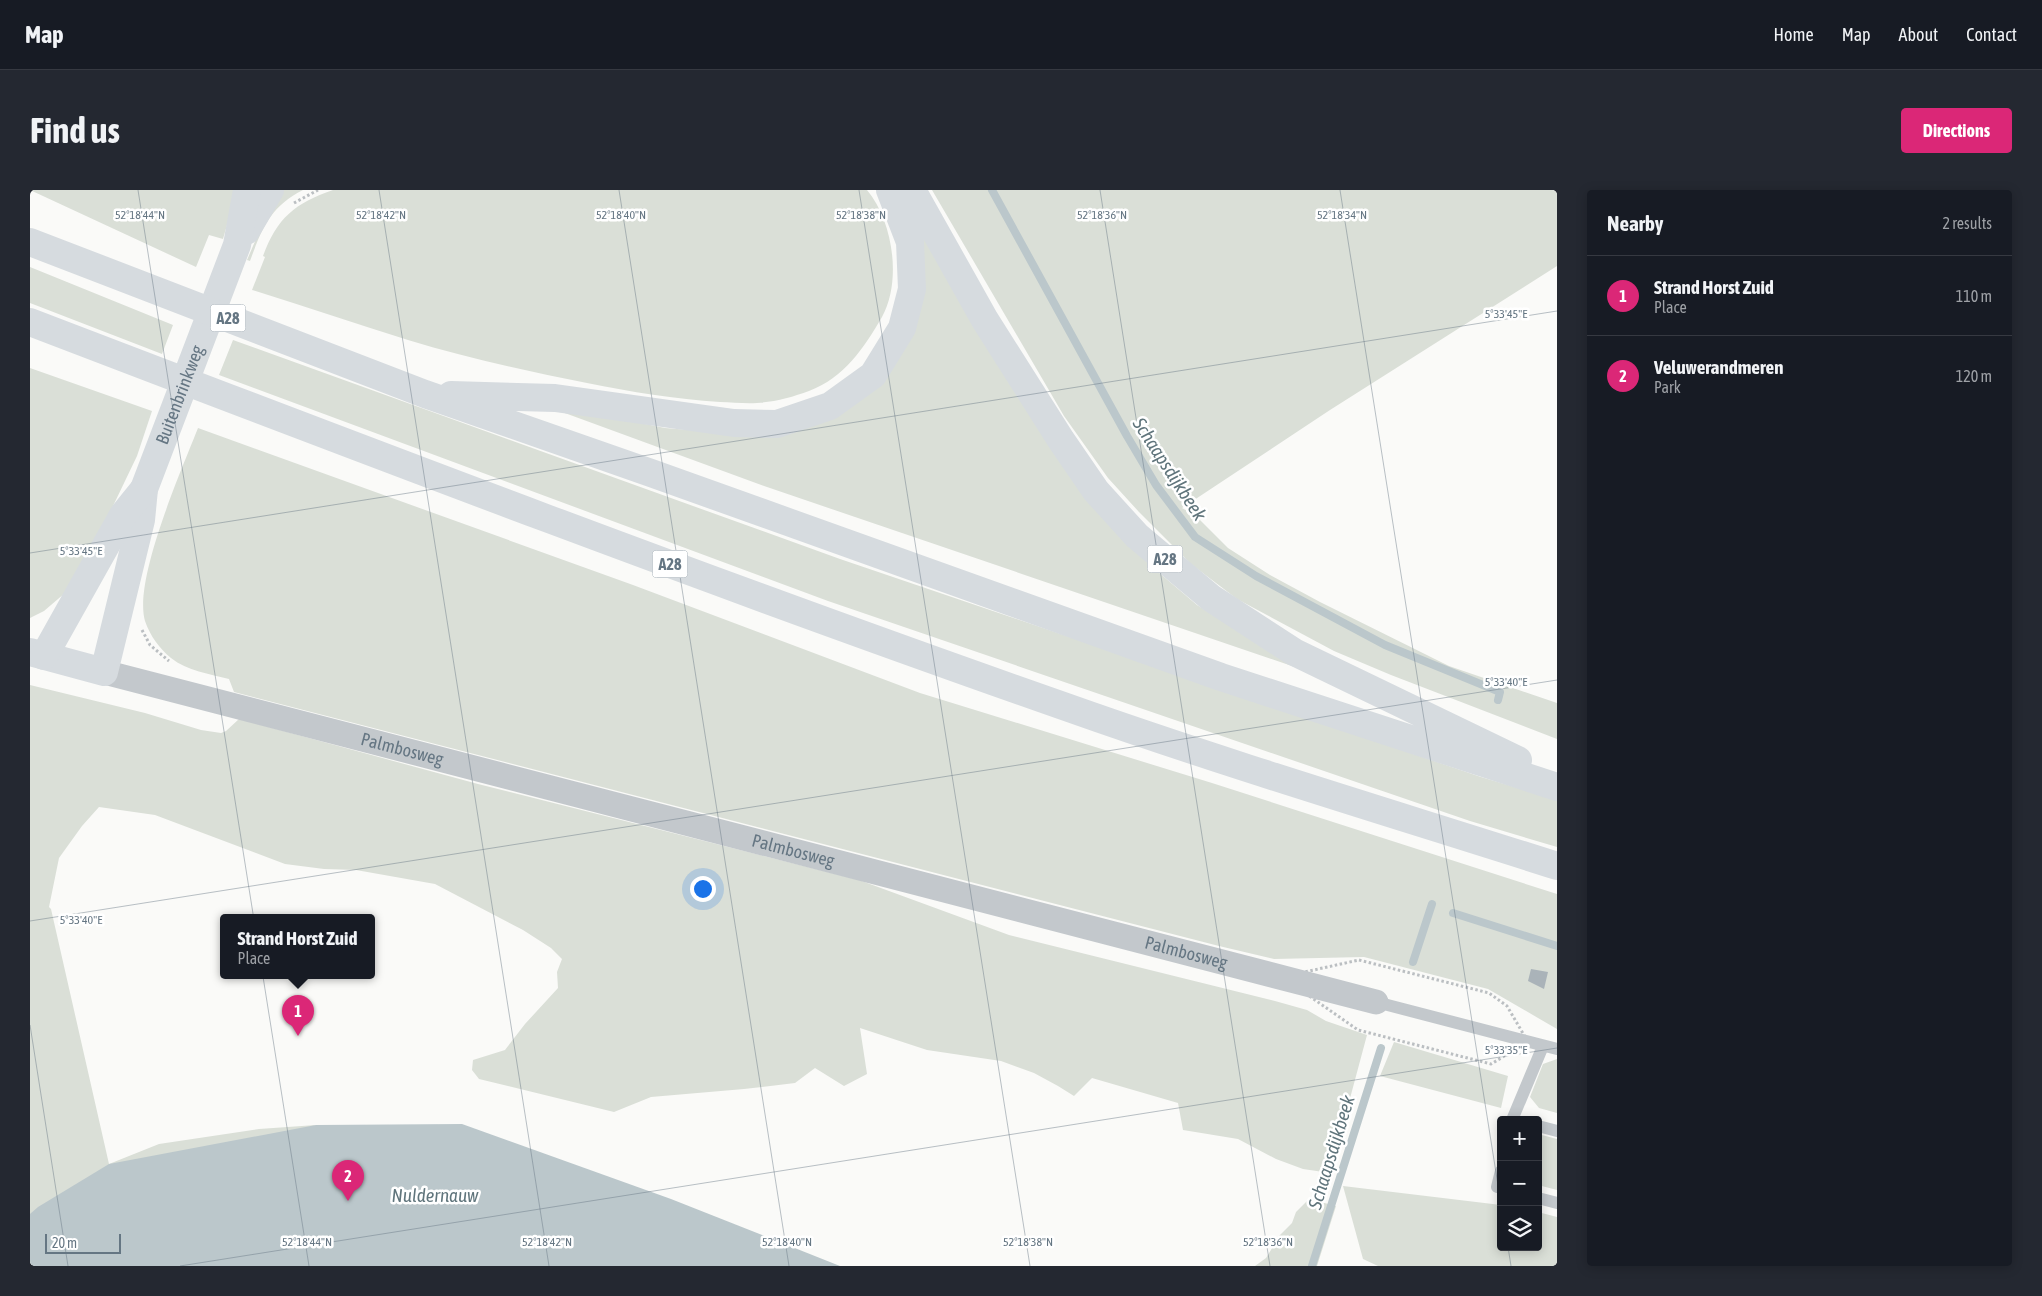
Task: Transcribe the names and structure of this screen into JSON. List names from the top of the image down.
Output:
{
  "streets": {
    "main road": ["A28", "Buitenbrinkweg", "Palmbosweg"]
  },
  "crossings": [
    ["Buitenbrinkweg", "Palmbosweg"]
  ],
  "water": ["Schaapsdijkbeek", "Nuldernauw"],
  "scale_bar": "20 m",
  "page": {
    "header": "Map",
    "nav": [
      "Home",
      "Map",
      "About",
      "Contact"
    ],
    "buttons": "Directions",
    "title": "Find us",
    "heading": ["Nearby", "2 results"],
    "list": [
      {
        "mark": "1",
        "name": "Strand Horst Zuid",
        "note": "Place",
        "value": "110 m"
      },
      {
        "mark": "2",
        "name": "Veluwerandmeren",
        "note": "Park",
        "value": "120 m"
      }
    ],
    "popup": ["Strand Horst Zuid", "Place"],
    "pins": ["1", "2"],
    "map_buttons": ["+", "−"],
    "scale": "20 m"
  },
  "coordinates": [
    "52°18'44\"N",
    "52°18'42\"N",
    "52°18'40\"N",
    "52°18'38\"N",
    "52°18'36\"N",
    "52°18'34\"N",
    "5°33'45\"E",
    "5°33'40\"E",
    "5°33'35\"E"
  ]
}
